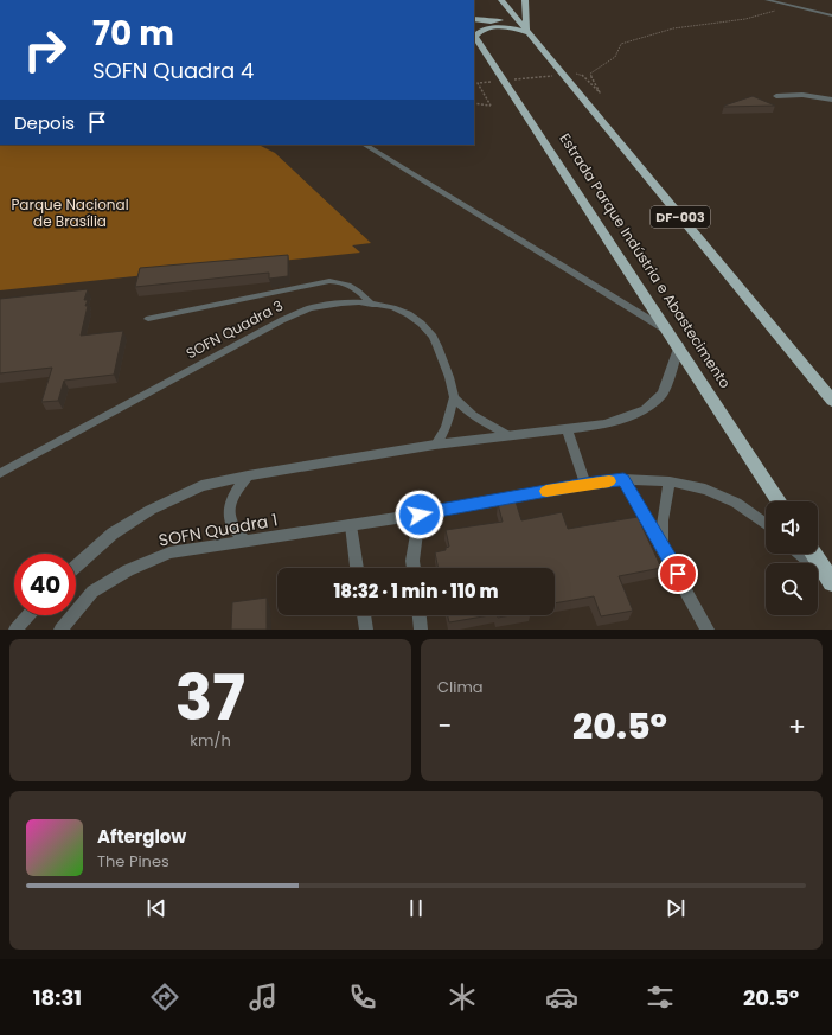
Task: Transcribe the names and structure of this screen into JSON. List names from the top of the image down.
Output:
{
  "streets": {
    "highway": ["DF-003", "Estrada Parque Indústria e Abastecimento"],
    "street": ["SOFN Quadra 1"],
    "lane": ["SOFN Quadra 3"]
  },
  "parks": ["Parque Nacional de Brasília"],
  "page": {
    "turn": ["70 m", "SOFN Quadra 4"],
    "then": "Depois",
    "limit": "40",
    "trip": "18:32 · 1 min · 110 m",
    "tile": [
      ["37", "km/h"],
      "Clima"
    ],
    "heat": ["−", "20.5°", "+"],
    "song": ["Afterglow", "The Pines"],
    "tabs": ["18:31", "20.5°"]
  }
}
